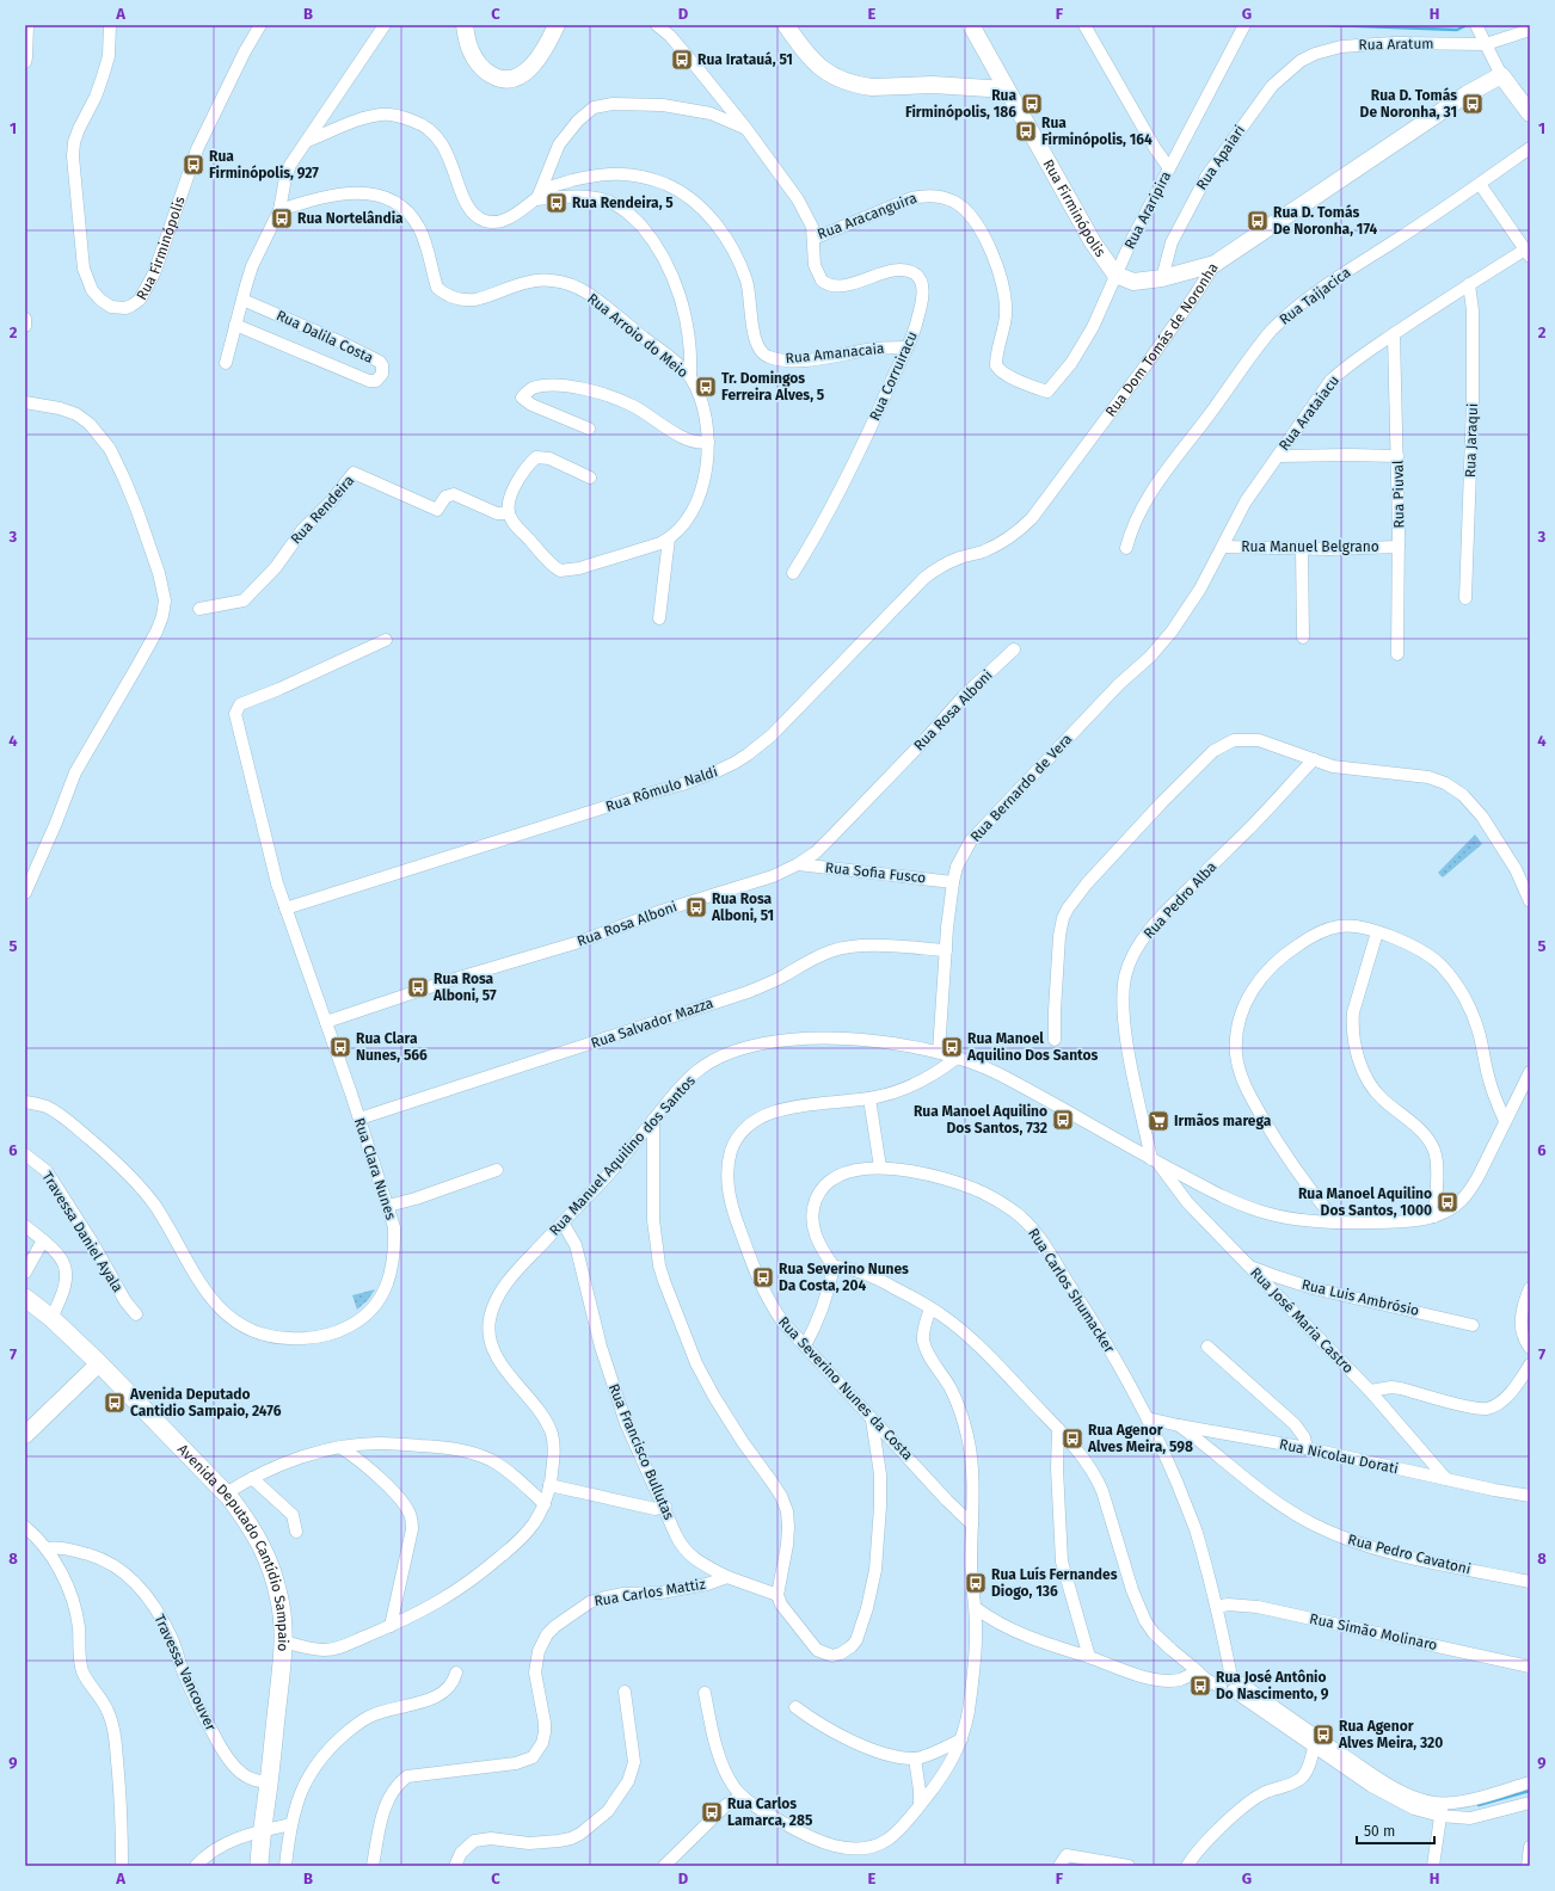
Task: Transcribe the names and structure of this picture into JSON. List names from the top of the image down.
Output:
{
  "streets": {
    "main road": ["Rua Firminópolis", "Rua Dom Tomás de Noronha", "Avenida Deputado Cantídio Sampaio"],
    "street": [
      "Rua Aratum",
      "Rua Apaiari",
      "Rua Araripira",
      "Rua Aracanguira",
      "Rua Taijacica",
      "Rua Arroio do Meio",
      "Rua Dalila Costa",
      "Rua Amanacaia",
      "Rua Corruiracu",
      "Rua Arataiacu",
      "Rua Jaraqui",
      "Rua Piuval",
      "Rua Rendeira",
      "Rua Manuel Belgrano",
      "Rua Rosa Alboni",
      "Rua Bernardo de Vera",
      "Rua Rômulo Naldi",
      "Rua Sofia Fusco",
      "Rua Pedro Alba",
      "Rua Salvador Mazza",
      "Rua Manuel Aquilino dos Santos",
      "Rua Clara Nunes",
      "Travessa Daniel Ayala",
      "Rua Carlos Shumacker",
      "Rua Luis Ambrósio",
      "Rua José Maria Castro",
      "Rua Severino Nunes da Costa",
      "Rua Francisco Bullutas",
      "Rua Nicolau Dorati",
      "Rua Pedro Cavatoni",
      "Rua Carlos Mattiz",
      "Rua Simão Molinaro",
      "Travessa Vancouver"
    ]
  },
  "crossings": [
    ["Rua Aratum", "Rua Apaiari"],
    ["Rua Firminópolis", "Rua Araripira"],
    ["Rua Araripira", "Rua Aracanguira"],
    ["Rua Aracanguira", "Rua Amanacaia"],
    ["Rua Aracanguira", "Rua Corruiracu"],
    ["Rua Arroio do Meio", "Rua Rendeira"],
    ["Rua Dom Tomás de Noronha", "Rua Rômulo Naldi"],
    ["Rua Amanacaia", "Rua Corruiracu"],
    ["Rua Arataiacu", "Rua Jaraqui"],
    ["Rua Arataiacu", "Rua Piuval"],
    ["Rua Arataiacu", "Rua Manuel Belgrano"],
    ["Rua Arataiacu", "Rua Bernardo de Vera"],
    ["Rua Piuval", "Rua Manuel Belgrano"],
    ["Rua Rosa Alboni", "Rua Sofia Fusco"],
    ["Rua Rosa Alboni", "Rua Clara Nunes"],
    ["Rua Bernardo de Vera", "Rua Sofia Fusco"],
    ["Rua Bernardo de Vera", "Rua Salvador Mazza"],
    ["Rua Bernardo de Vera", "Rua Manuel Aquilino dos Santos"],
    ["Rua Rômulo Naldi", "Rua Clara Nunes"],
    ["Rua Pedro Alba", "Rua Manuel Aquilino dos Santos"],
    ["Rua Pedro Alba", "Rua José Maria Castro"],
    ["Rua Salvador Mazza", "Rua Clara Nunes"],
    ["Rua Manuel Aquilino dos Santos", "Rua José Maria Castro"],
    ["Rua Manuel Aquilino dos Santos", "Rua Severino Nunes da Costa"],
    ["Rua Manuel Aquilino dos Santos", "Rua Francisco Bullutas"],
    ["Rua Manuel Aquilino dos Santos", "Avenida Deputado Cantídio Sampaio"],
    ["Rua Carlos Shumacker", "Rua Nicolau Dorati"],
    ["Rua Carlos Shumacker", "Rua Simão Molinaro"],
    ["Rua Luis Ambrósio", "Rua José Maria Castro"],
    ["Rua José Maria Castro", "Rua Nicolau Dorati"],
    ["Rua Francisco Bullutas", "Rua Carlos Mattiz"],
    ["Rua Nicolau Dorati", "Rua Pedro Cavatoni"],
    ["Avenida Deputado Cantídio Sampaio", "Travessa Vancouver"]
  ],
  "places": {
    "bus stop": [
      "Rua Iratauá, 51",
      "Rua Firminópolis, 186",
      "Rua D. Tomás De Noronha, 31",
      "Rua Firminópolis, 164",
      "Rua Firminópolis, 927",
      "Rua Rendeira, 5",
      "Rua Nortelândia",
      "Rua D. Tomás De Noronha, 174",
      "Tr. Domingos Ferreira Alves, 5",
      "Rua Rosa Alboni, 51",
      "Rua Rosa Alboni, 57",
      "Rua Clara Nunes, 566",
      "Rua Manoel Aquilino Dos Santos",
      "Rua Manoel Aquilino Dos Santos, 732",
      "Rua Manoel Aquilino Dos Santos, 1000",
      "Rua Severino Nunes Da Costa, 204",
      "Avenida Deputado Cantidio Sampaio, 2476",
      "Rua Agenor Alves Meira, 598",
      "Rua Luís Fernandes Diogo, 136",
      "Rua José Antônio Do Nascimento, 9",
      "Rua Agenor Alves Meira, 320",
      "Rua Carlos Lamarca, 285"
    ],
    "supermarket": ["Irmãos marega"]
  },
  "scale_bar": "50 m",
  "grid": {
    "columns": [
      "A",
      "B",
      "C",
      "D",
      "E",
      "F",
      "G",
      "H"
    ],
    "rows": [
      "1",
      "2",
      "3",
      "4",
      "5",
      "6",
      "7",
      "8",
      "9"
    ]
  }
}
